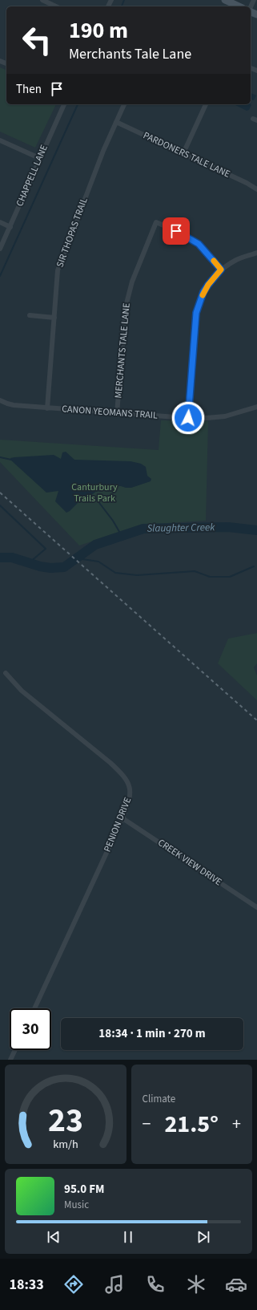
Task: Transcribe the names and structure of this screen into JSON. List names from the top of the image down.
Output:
{
  "streets": {
    "street": [
      "PARDONERS TALE LANE",
      "CHAPPELL LANE",
      "SIR THOPAS TRAIL",
      "MERCHANTS TALE LANE",
      "CANON YEOMANS TRAIL",
      "PENION DRIVE",
      "CREEK VIEW DRIVE"
    ]
  },
  "crossings": [
    ["PARDONERS TALE LANE", "SIR THOPAS TRAIL"],
    ["SIR THOPAS TRAIL", "CANON YEOMANS TRAIL"],
    ["MERCHANTS TALE LANE", "CANON YEOMANS TRAIL"],
    ["PENION DRIVE", "CREEK VIEW DRIVE"]
  ],
  "water": ["Slaughter Creek"],
  "parks": ["Canturbury Trails Park"],
  "page": {
    "turn": ["190 m", "Merchants Tale Lane"],
    "then": "Then",
    "limit": "30",
    "trip": "18:34 · 1 min · 270 m",
    "tile": "Climate",
    "heat": ["−", "21.5°", "+"],
    "song": ["95.0 FM", "Music"],
    "tabs": "18:33",
    "gauge": ["23", "km/h"]
  }
}
